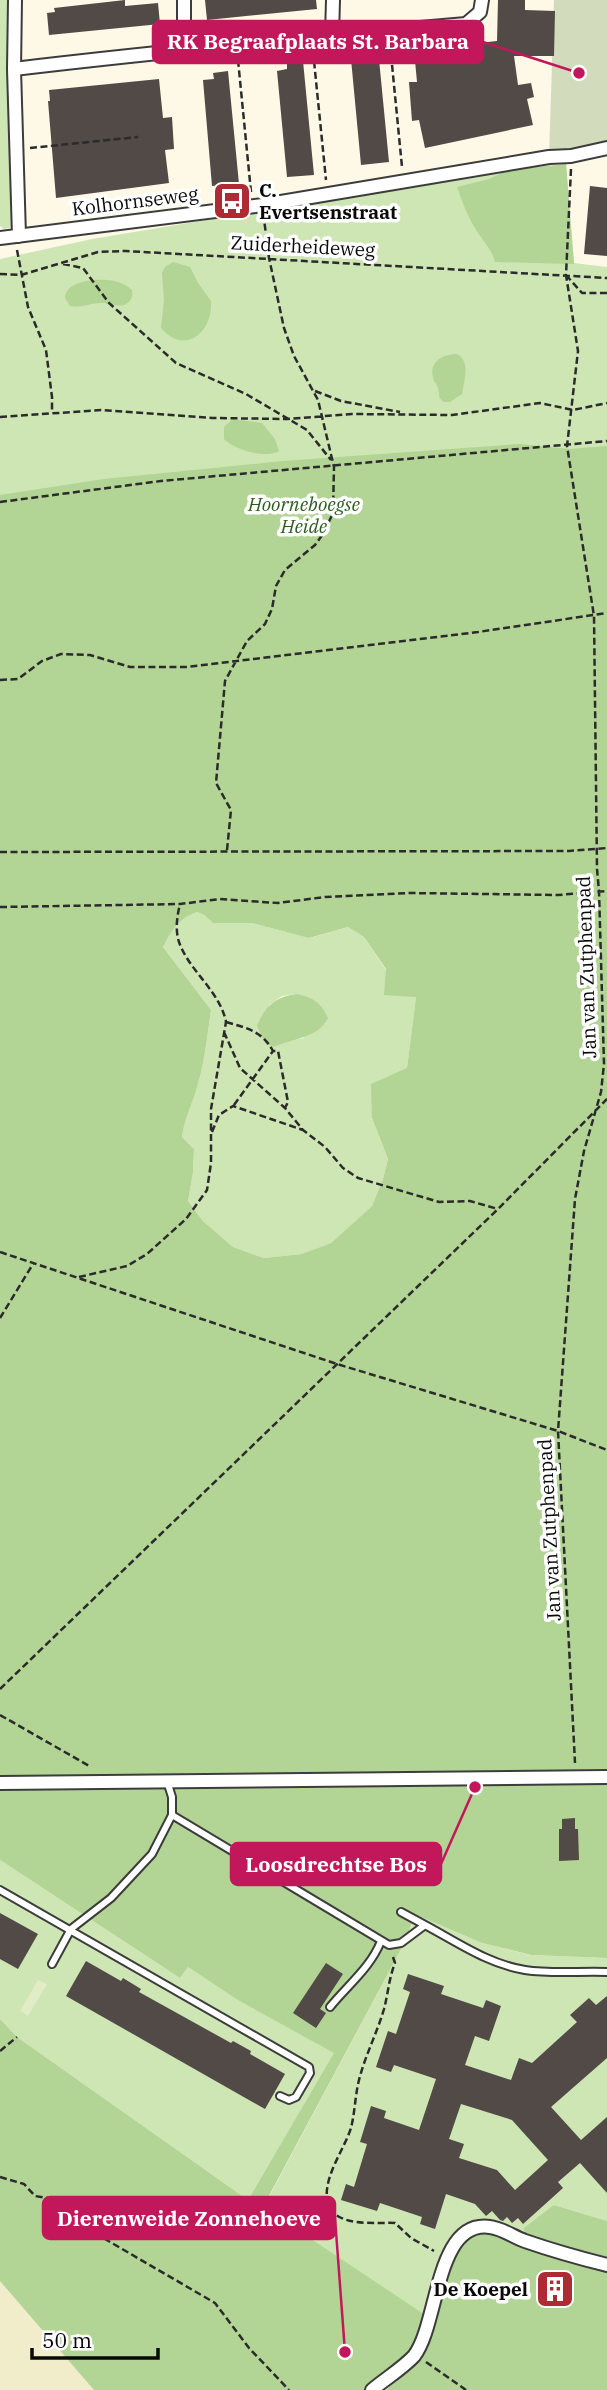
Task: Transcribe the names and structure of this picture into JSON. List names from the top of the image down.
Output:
{
  "streets": {
    "street": ["Kolhornseweg"],
    "path": ["Zuiderheideweg", "Jan van Zutphenpad"]
  },
  "crossings": [
    ["Kolhornseweg", "Jan van Zutphenpad"],
    ["Zuiderheideweg", "Jan van Zutphenpad"]
  ],
  "parks": ["Hoorneboegse Heide"],
  "places": {
    "other": ["RK Begraafplaats St. Barbara", "Loosdrechtse Bos", "Dierenweide Zonnehoeve"],
    "bus stop": ["C. Evertsenstraat"],
    "building": ["De Koepel"]
  },
  "scale_bar": "50 m"
}
